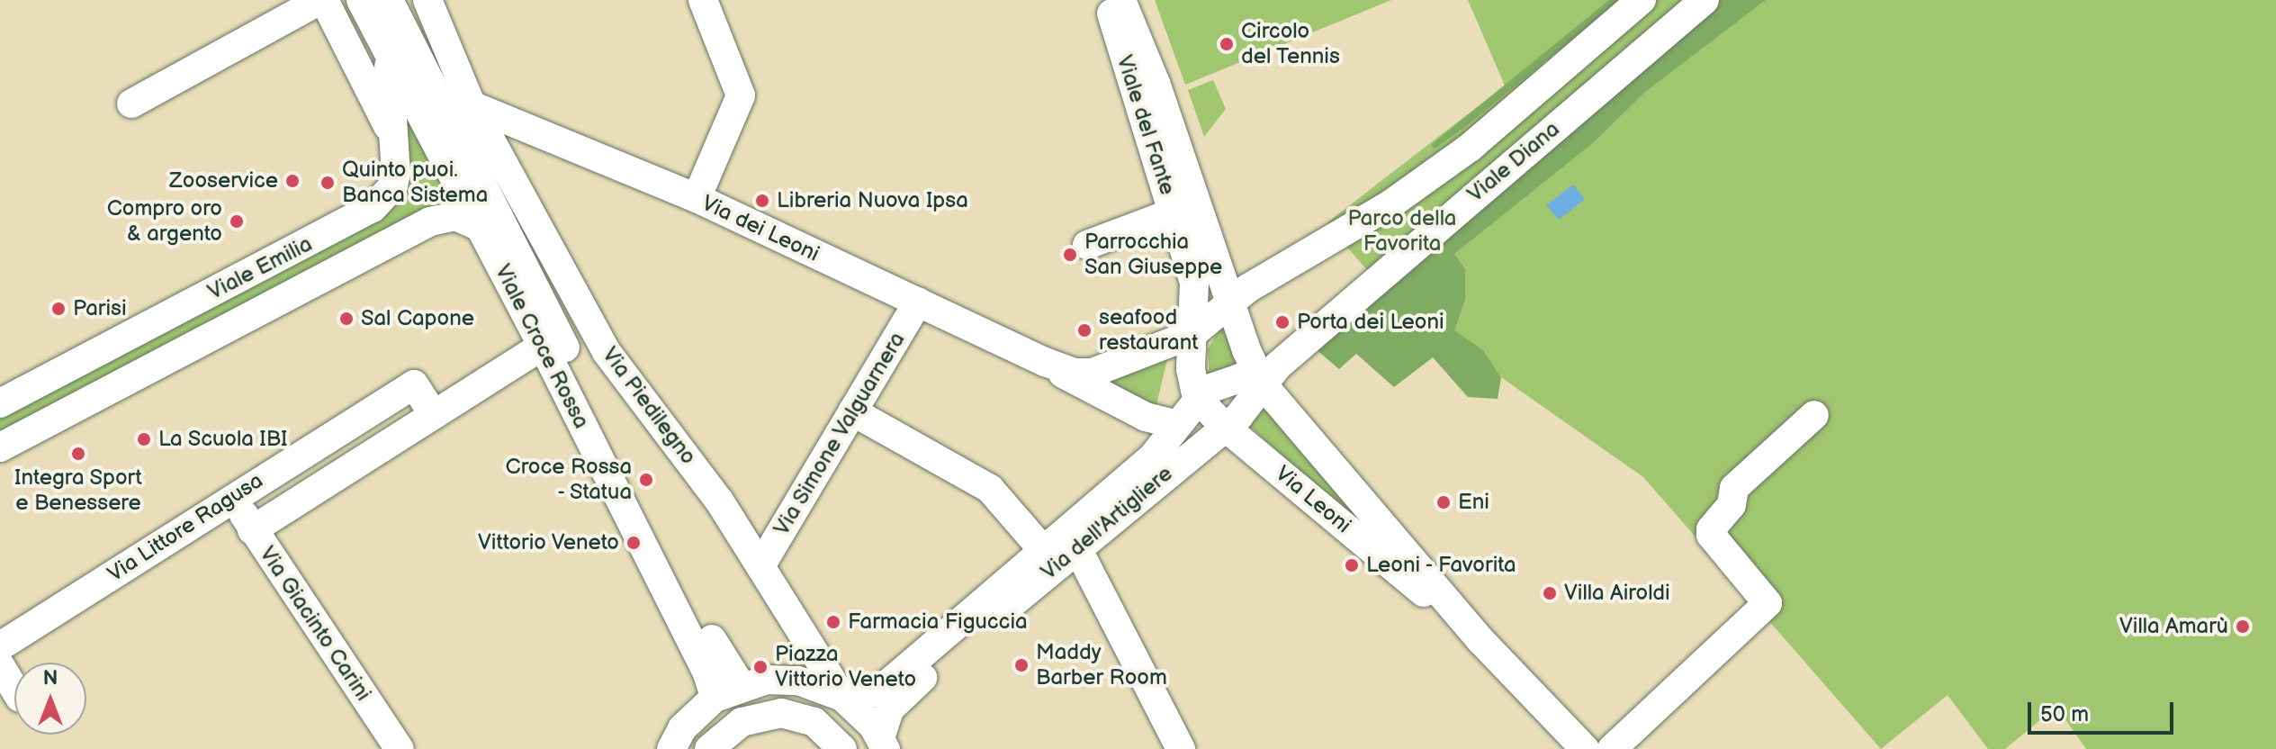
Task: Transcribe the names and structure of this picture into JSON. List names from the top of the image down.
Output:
{
  "streets": {
    "street": [
      "Viale del Fante",
      "Viale Diana",
      "Via dei Leoni",
      "Viale Emilia",
      "Viale Croce Rossa",
      "Via Piedilegno",
      "Via Simone Valguarnera",
      "Via Leoni",
      "Via dell'Artigliere",
      "Via Littore Ragusa",
      "Via Giacinto Carini"
    ]
  },
  "crossings": [
    ["Viale del Fante", "Viale Diana"],
    ["Viale del Fante", "Via Leoni"],
    ["Viale Diana", "Via Leoni"],
    ["Viale Diana", "Via dell'Artigliere"],
    ["Via dei Leoni", "Viale Croce Rossa"],
    ["Via dei Leoni", "Via Piedilegno"],
    ["Via dei Leoni", "Via Simone Valguarnera"],
    ["Viale Emilia", "Viale Croce Rossa"],
    ["Viale Croce Rossa", "Via Piedilegno"],
    ["Viale Croce Rossa", "Via Littore Ragusa"],
    ["Via Piedilegno", "Via Simone Valguarnera"],
    ["Via Piedilegno", "Via dell'Artigliere"],
    ["Via Leoni", "Via dell'Artigliere"],
    ["Via Littore Ragusa", "Via Giacinto Carini"]
  ],
  "parks": ["Parco della Favorita"],
  "places": [
    "Circolo del Tennis",
    "Zooservice",
    "Quinto puoi. Banca Sistema",
    "Libreria Nuova Ipsa",
    "Compro oro & argento",
    "Parrocchia San Giuseppe",
    "Parisi",
    "Sal Capone",
    "Porta dei Leoni",
    "seafood restaurant",
    "La Scuola IBI",
    "Integra Sport e Benessere",
    "Croce Rossa - Statua",
    "Eni",
    "Vittorio Veneto",
    "Leoni - Favorita",
    "Villa Airoldi",
    "Farmacia Figuccia",
    "Villa Amarù",
    "Maddy Barber Room",
    "Piazza Vittorio Veneto"
  ],
  "scale_bar": "50 m",
  "north": "top"
}
